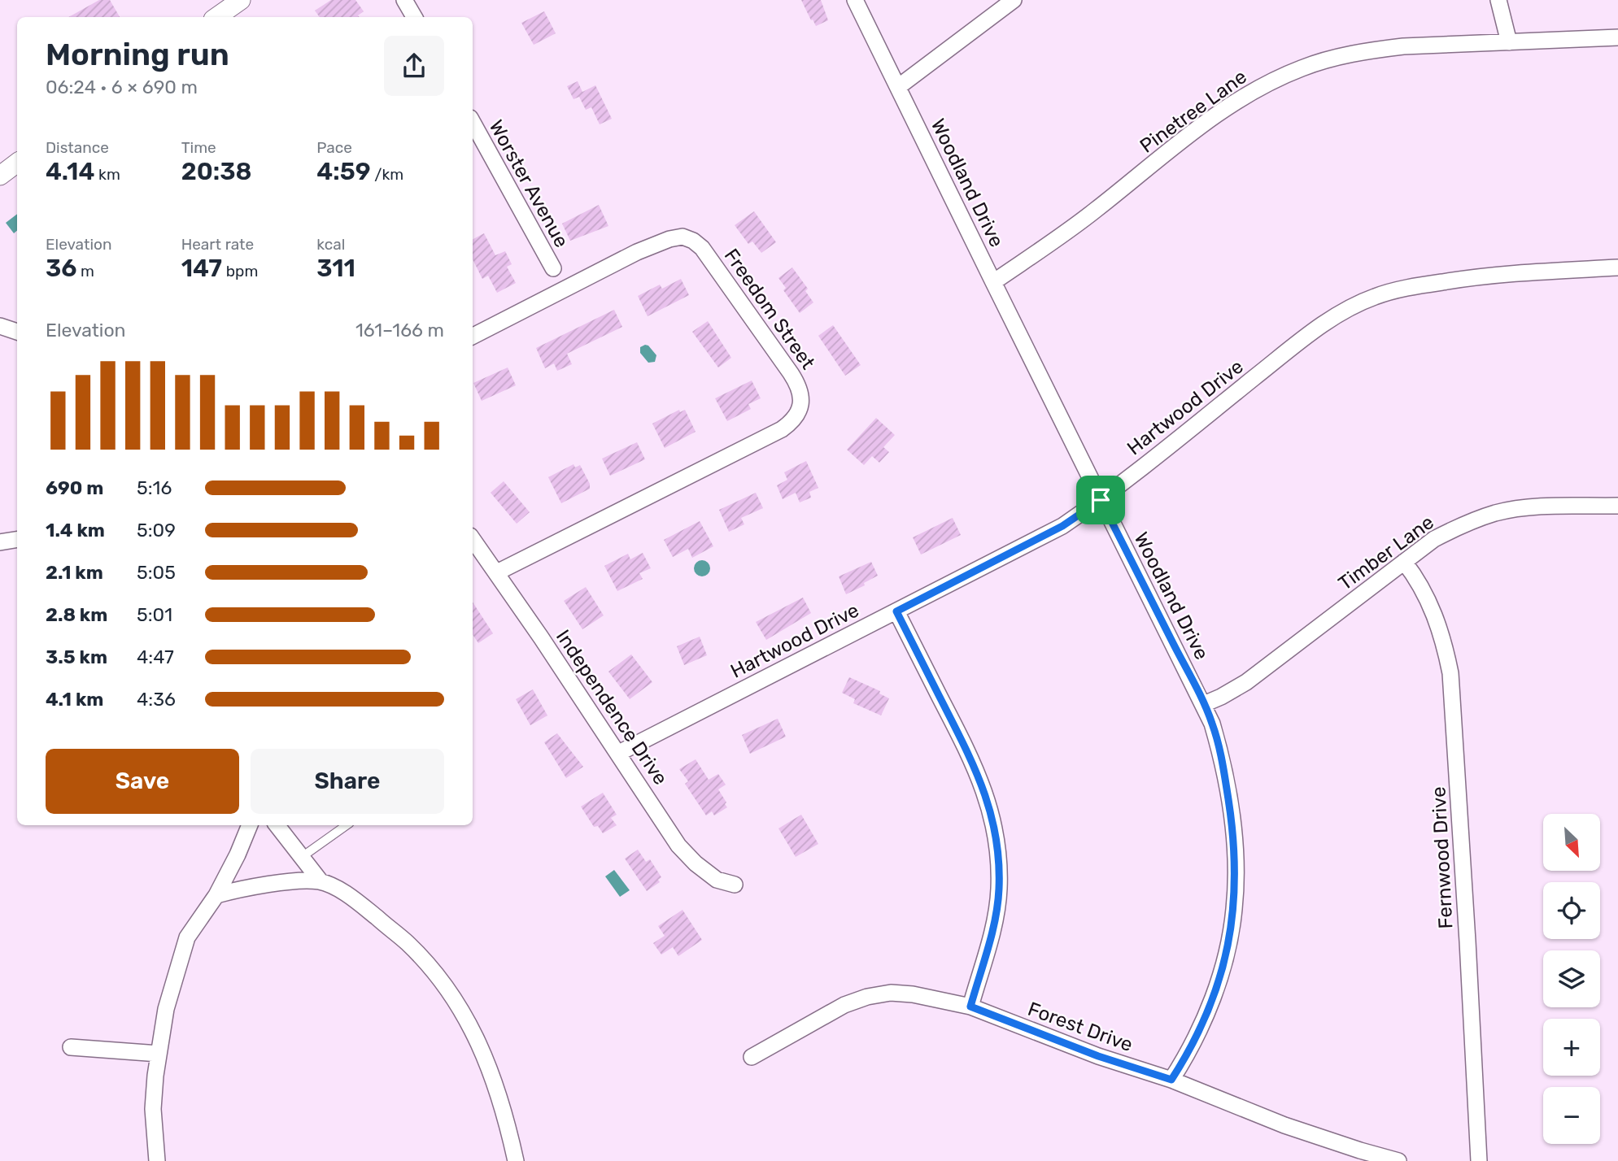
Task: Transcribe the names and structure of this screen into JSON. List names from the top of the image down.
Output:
{
  "streets": {
    "street": [
      "Pinetree Lane",
      "Woodland Drive",
      "Worster Avenue",
      "Freedom Street",
      "Hartwood Drive",
      "Timber Lane",
      "Independence Drive",
      "Fernwood Drive",
      "Forest Drive"
    ]
  },
  "crossings": [
    ["Pinetree Lane", "Woodland Drive"],
    ["Woodland Drive", "Hartwood Drive"],
    ["Woodland Drive", "Timber Lane"],
    ["Woodland Drive", "Forest Drive"],
    ["Freedom Street", "Independence Drive"],
    ["Hartwood Drive", "Independence Drive"],
    ["Timber Lane", "Fernwood Drive"]
  ],
  "north": "bottom right",
  "page": {
    "heading": ["Morning run", "06:24 · 6 × 690 m"],
    "stats": [
      ["Distance", "4.14 km"],
      ["Time", "20:38"],
      ["Pace", "4:59 /km"],
      ["Elevation", "36 m"],
      ["Heart rate", "147 bpm"],
      ["kcal", "311"]
    ],
    "chart": ["Elevation", "161–166 m"],
    "list": [
      {
        "name": "690 m",
        "note": "5:16"
      },
      {
        "name": "1.4 km",
        "note": "5:09"
      },
      {
        "name": "2.1 km",
        "note": "5:05"
      },
      {
        "name": "2.8 km",
        "note": "5:01"
      },
      {
        "name": "3.5 km",
        "note": "4:47"
      },
      {
        "name": "4.1 km",
        "note": "4:36"
      }
    ],
    "buttons": ["Save", "Share"],
    "map_buttons": ["+", "−"]
  }
}
